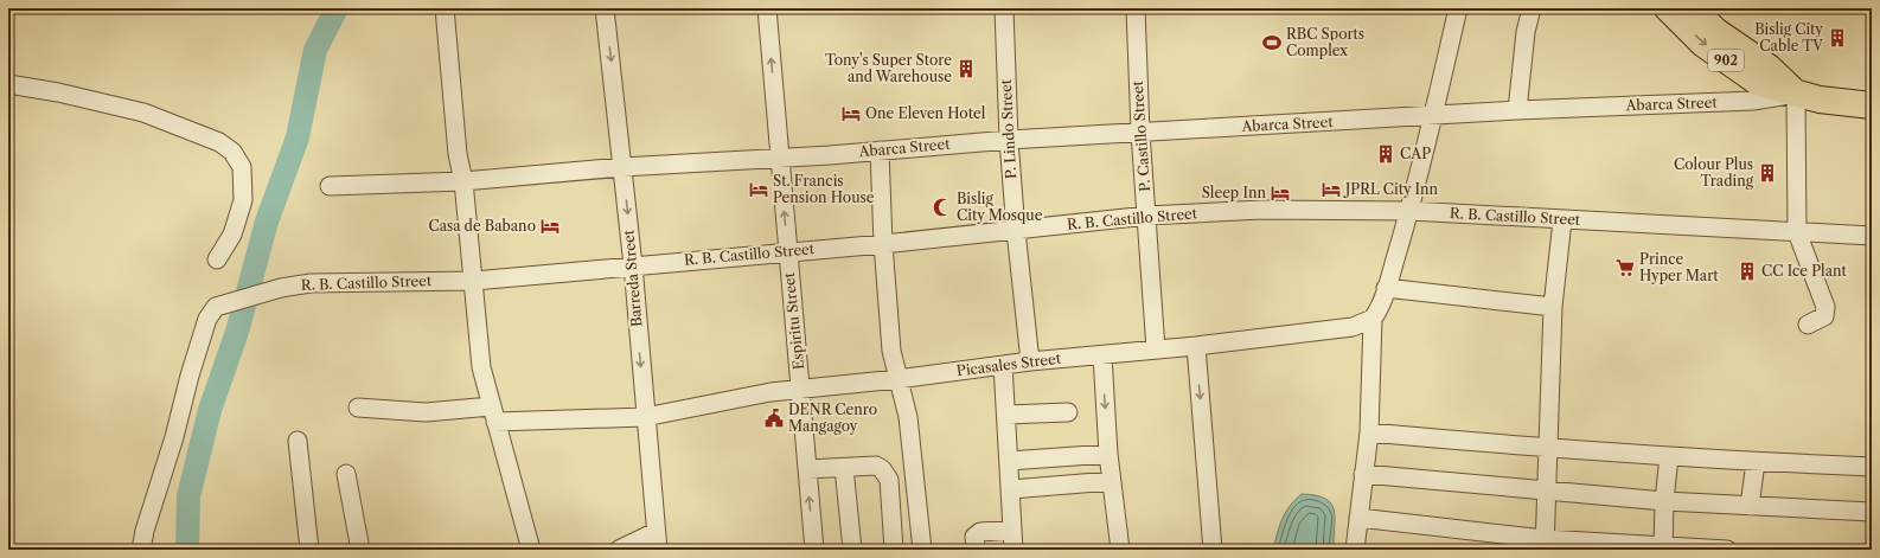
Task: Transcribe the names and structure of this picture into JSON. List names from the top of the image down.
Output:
{
  "streets": {
    "highway": ["902"],
    "street": [
      "Abarca Street",
      "P. Lindo Street",
      "P. Castillo Street",
      "R. B. Castillo Street",
      "Barreda Street",
      "Espiritu Street",
      "Picasales Street"
    ]
  },
  "crossings": [
    ["902", "Abarca Street"],
    ["Abarca Street", "P. Lindo Street"],
    ["Abarca Street", "P. Castillo Street"],
    ["Abarca Street", "Barreda Street"],
    ["Abarca Street", "Espiritu Street"],
    ["P. Lindo Street", "R. B. Castillo Street"],
    ["P. Lindo Street", "Picasales Street"],
    ["P. Castillo Street", "R. B. Castillo Street"],
    ["P. Castillo Street", "Picasales Street"],
    ["R. B. Castillo Street", "Barreda Street"],
    ["R. B. Castillo Street", "Espiritu Street"],
    ["Barreda Street", "Picasales Street"],
    ["Espiritu Street", "Picasales Street"]
  ],
  "places": {
    "building": [
      "Bislig City Cable TV",
      "Tony's Super Store and Warehouse",
      "CAP",
      "Colour Plus Trading",
      "CC Ice Plant"
    ],
    "sports": ["RBC Sports Complex"],
    "hotel": [
      "One Eleven Hotel",
      "St. Francis Pension House",
      "JPRL City Inn",
      "Sleep Inn",
      "Casa de Babano"
    ],
    "mosque": ["Bislig City Mosque"],
    "supermarket": ["Prince Hyper Mart"],
    "public building": ["DENR Cenro Mangagoy"]
  }
}
